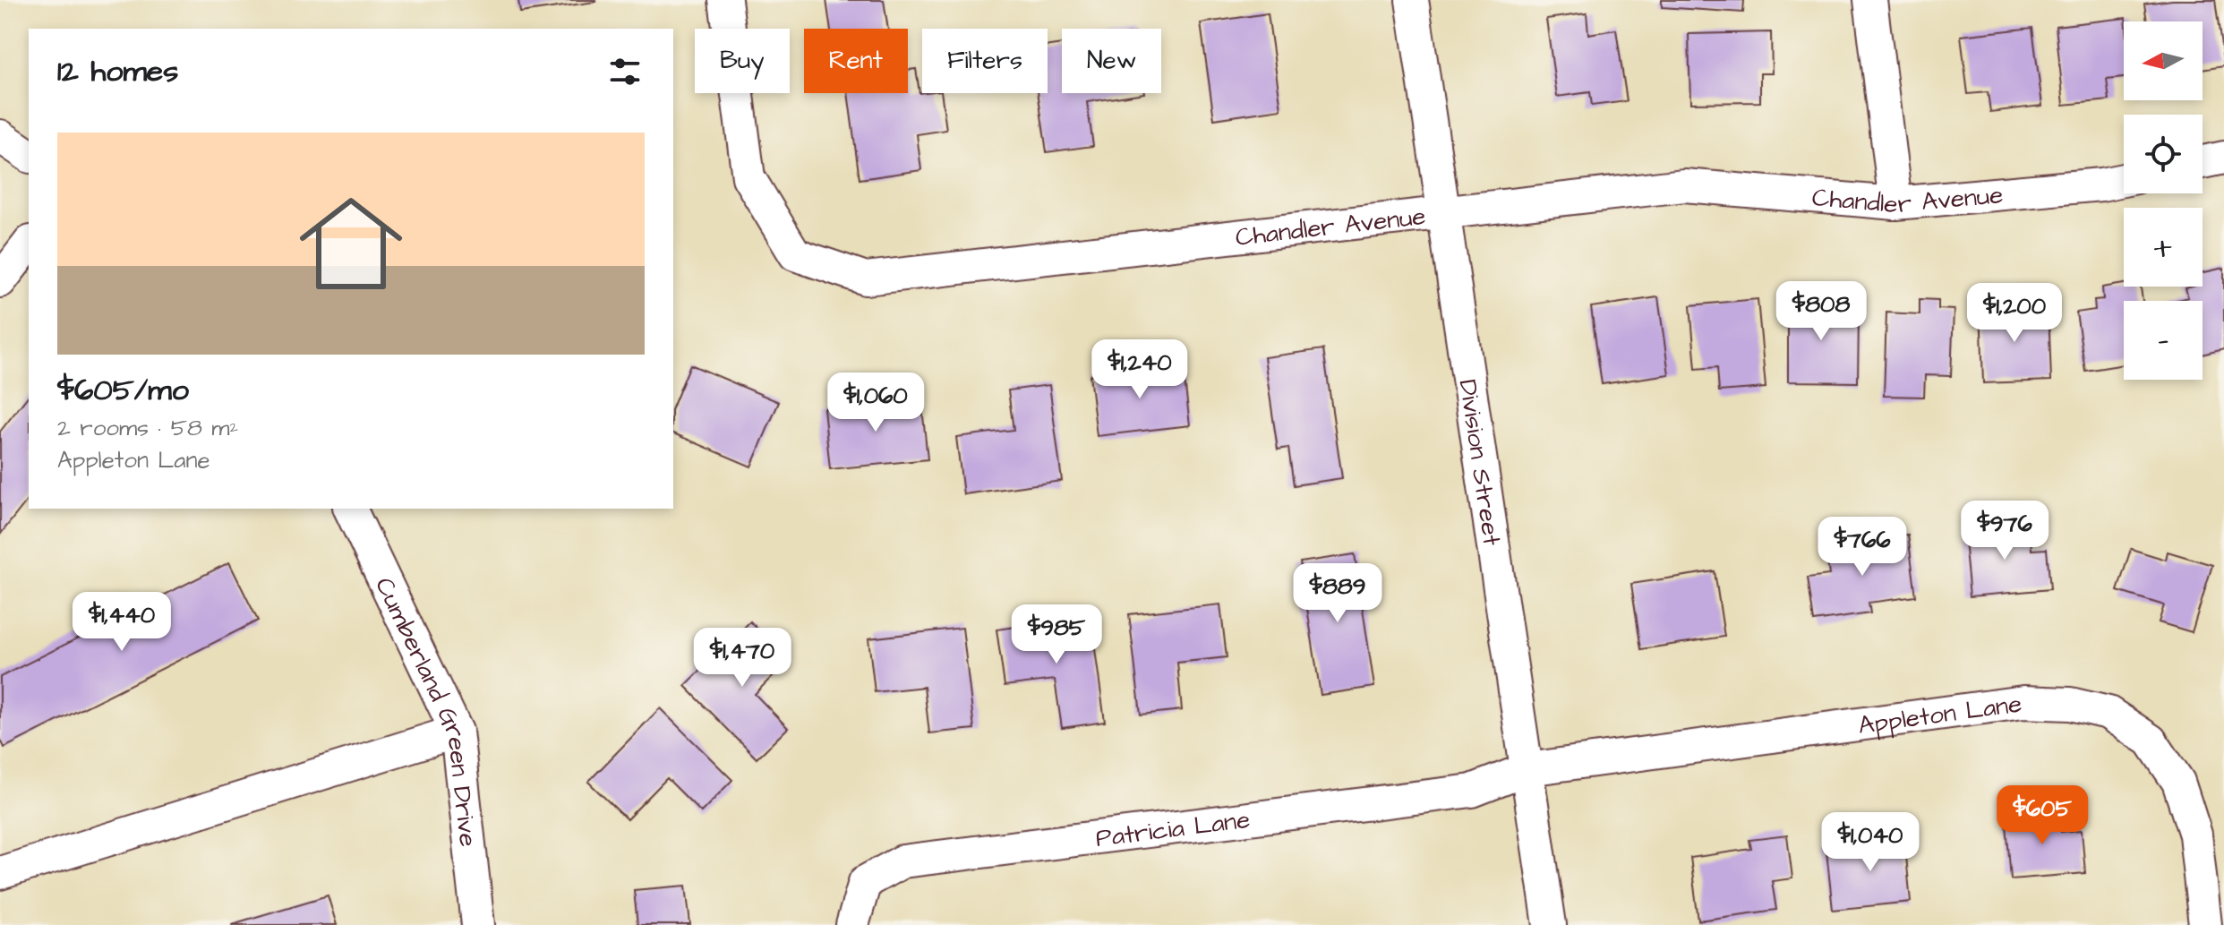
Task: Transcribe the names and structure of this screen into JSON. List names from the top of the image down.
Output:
{
  "streets": {
    "street": [
      "Chandler Avenue",
      "Division Street",
      "Cumberland Green Drive",
      "Appleton Lane",
      "Patricia Lane"
    ]
  },
  "crossings": [
    ["Chandler Avenue", "Division Street"],
    ["Division Street", "Appleton Lane"],
    ["Division Street", "Patricia Lane"],
    ["Appleton Lane", "Patricia Lane"]
  ],
  "north": "left",
  "page": {
    "map_buttons": ["+", "−"],
    "chip": [
      "Buy",
      "Rent",
      "Filters",
      "New"
    ],
    "heading": "12 homes",
    "list": [
      {
        "name": "$605/mo",
        "note": "2 rooms · 58 m² · Appleton Lane"
      }
    ],
    "price": [
      "$808",
      "$1,200",
      "$1,240",
      "$1,060",
      "$976",
      "$766",
      "$889",
      "$1,440",
      "$985",
      "$1,470",
      "$605",
      "$1,040"
    ]
  }
}
